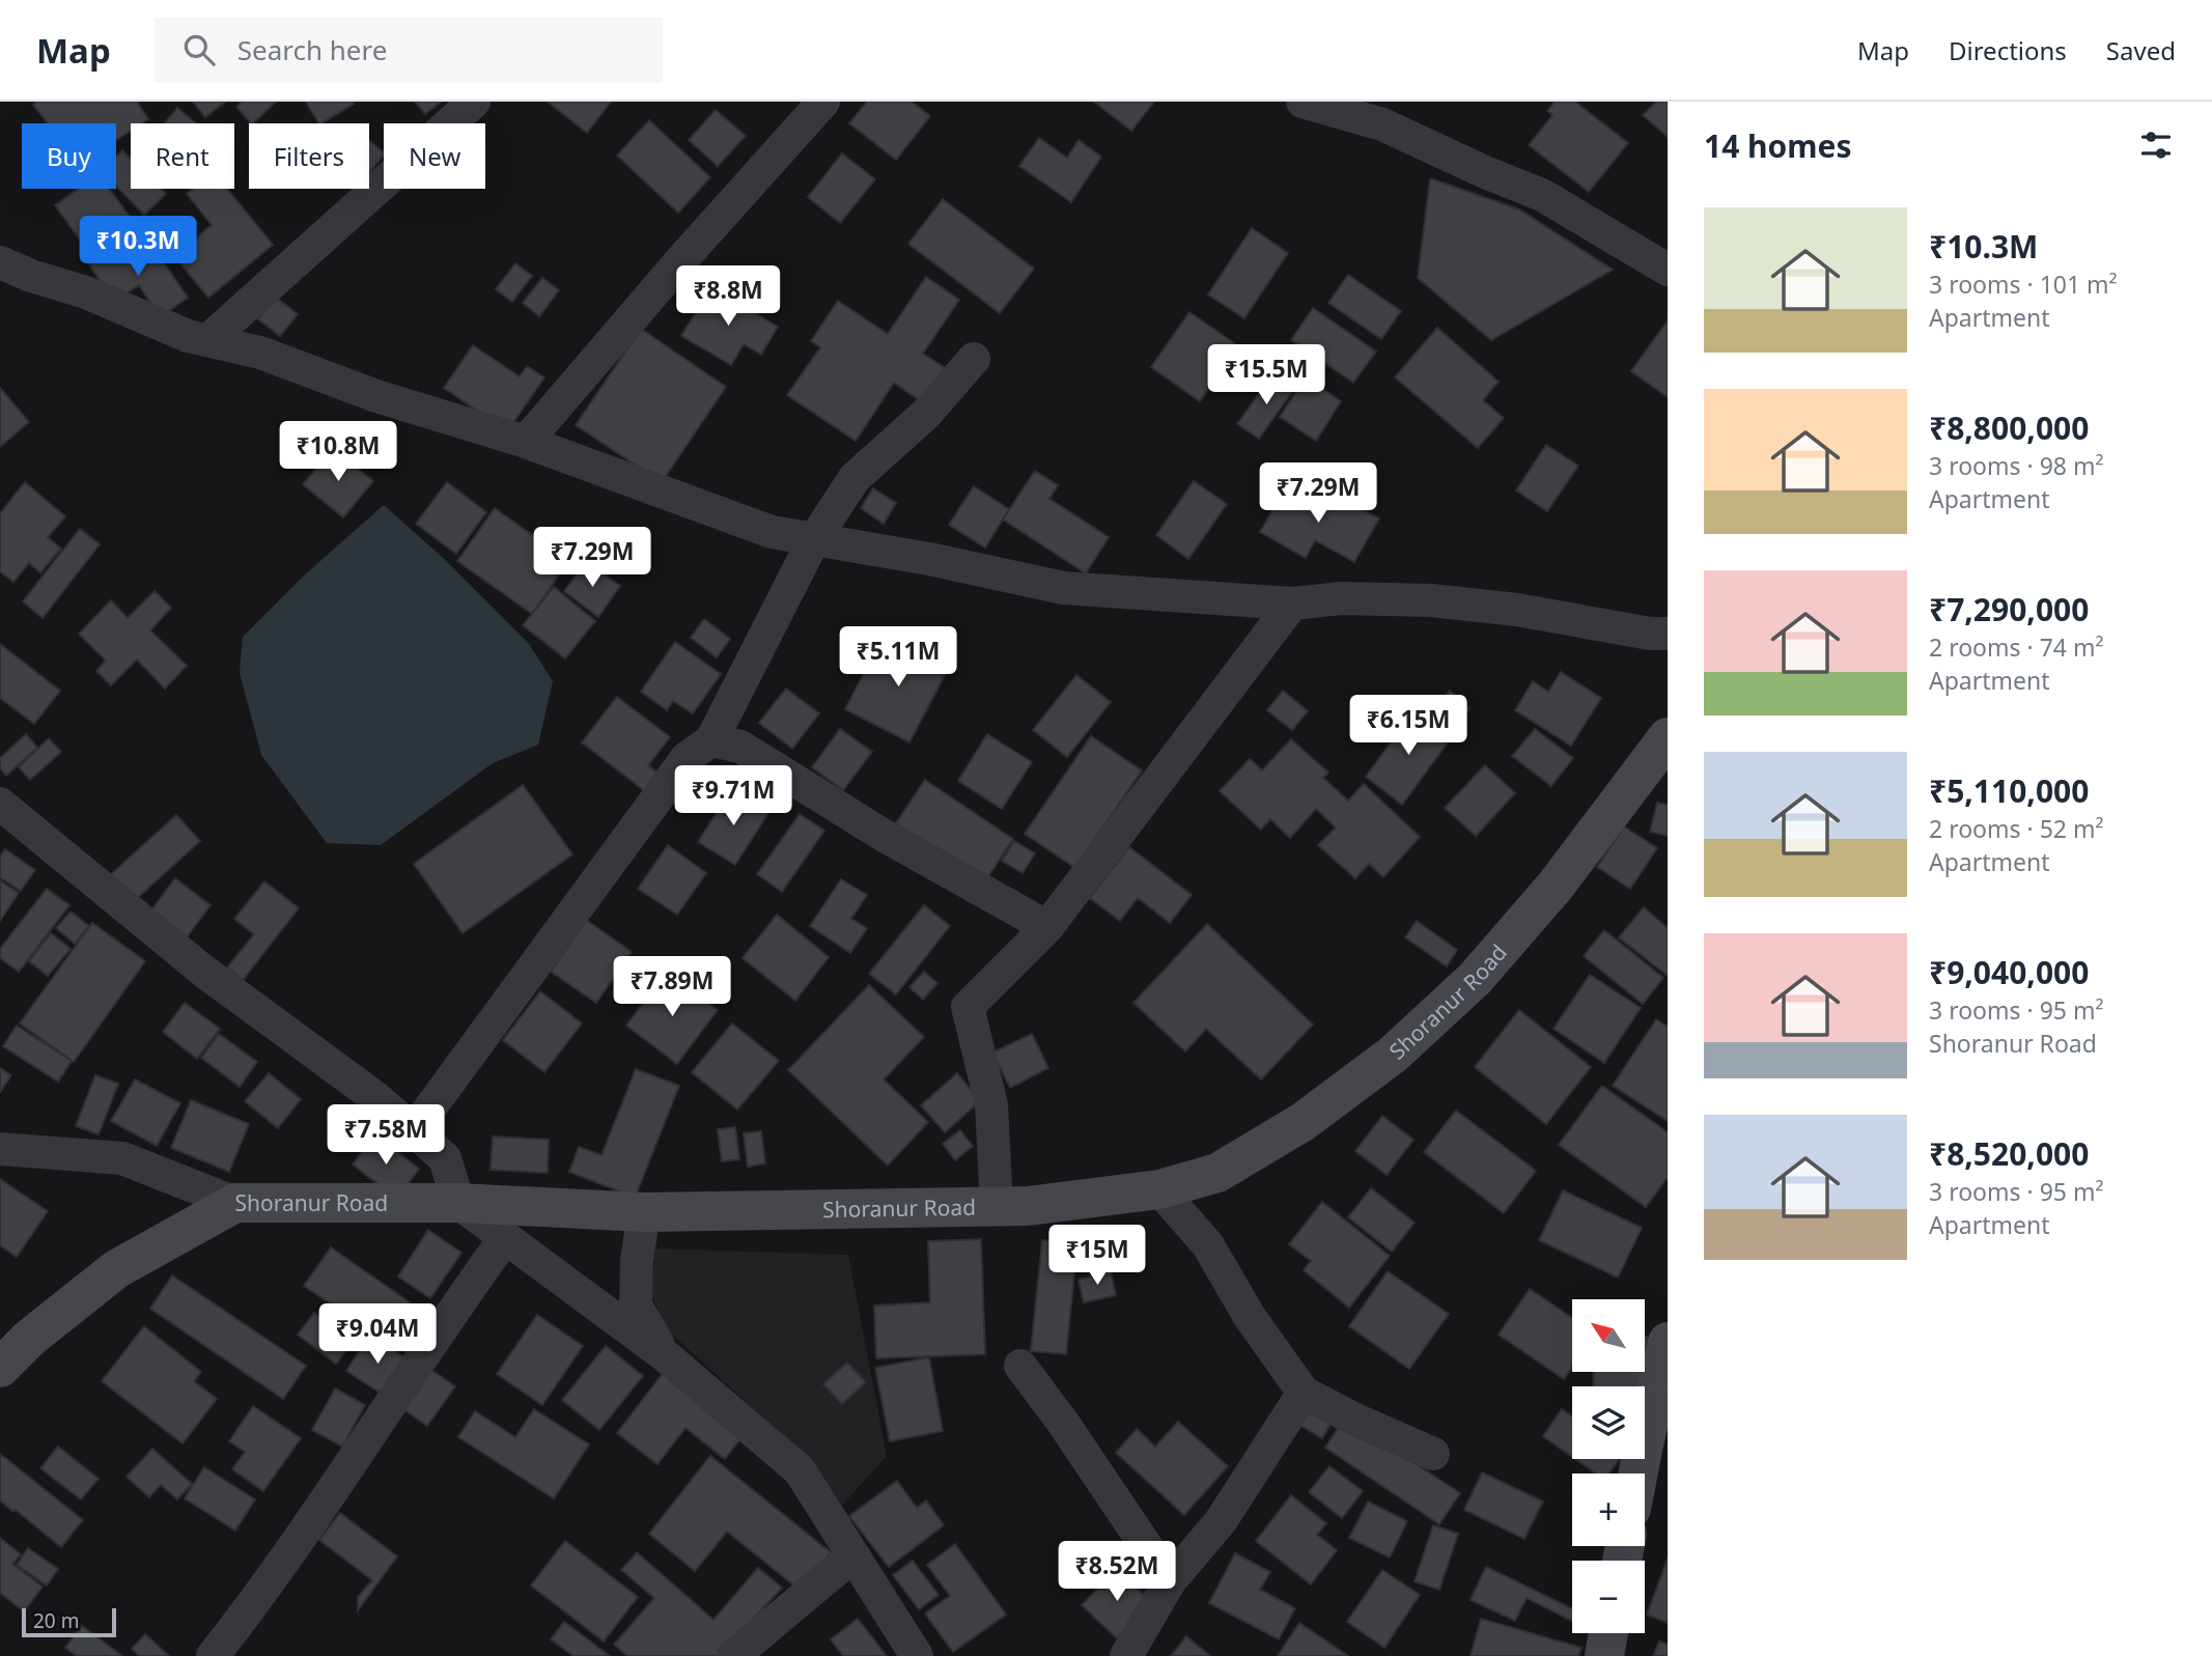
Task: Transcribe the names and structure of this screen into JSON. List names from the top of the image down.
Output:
{
  "streets": {
    "main road": ["Shoranur Road"]
  },
  "scale_bar": "20 m",
  "north": "top left",
  "page": {
    "header": "Map",
    "search": "Search here",
    "nav": ["Map", "Directions", "Saved"],
    "heading": "14 homes",
    "chip": [
      "Buy",
      "Rent",
      "Filters",
      "New"
    ],
    "list": [
      {
        "name": "₹10.3M",
        "note": "3 rooms · 101 m² · Apartment"
      },
      {
        "name": "₹8,800,000",
        "note": "3 rooms · 98 m² · Apartment"
      },
      {
        "name": "₹7,290,000",
        "note": "2 rooms · 74 m² · Apartment"
      },
      {
        "name": "₹5,110,000",
        "note": "2 rooms · 52 m² · Apartment"
      },
      {
        "name": "₹9,040,000",
        "note": "3 rooms · 95 m² · Shoranur Road"
      },
      {
        "name": "₹8,520,000",
        "note": "3 rooms · 95 m² · Apartment"
      }
    ],
    "price": [
      "₹10.3M",
      "₹8.8M",
      "₹15.5M",
      "₹10.8M",
      "₹7.29M",
      "₹7.29M",
      "₹5.11M",
      "₹6.15M",
      "₹9.71M",
      "₹7.89M",
      "₹7.58M",
      "₹15M",
      "₹9.04M",
      "₹8.52M"
    ],
    "map_buttons": ["+", "−"],
    "scale": "20 m"
  }
}
